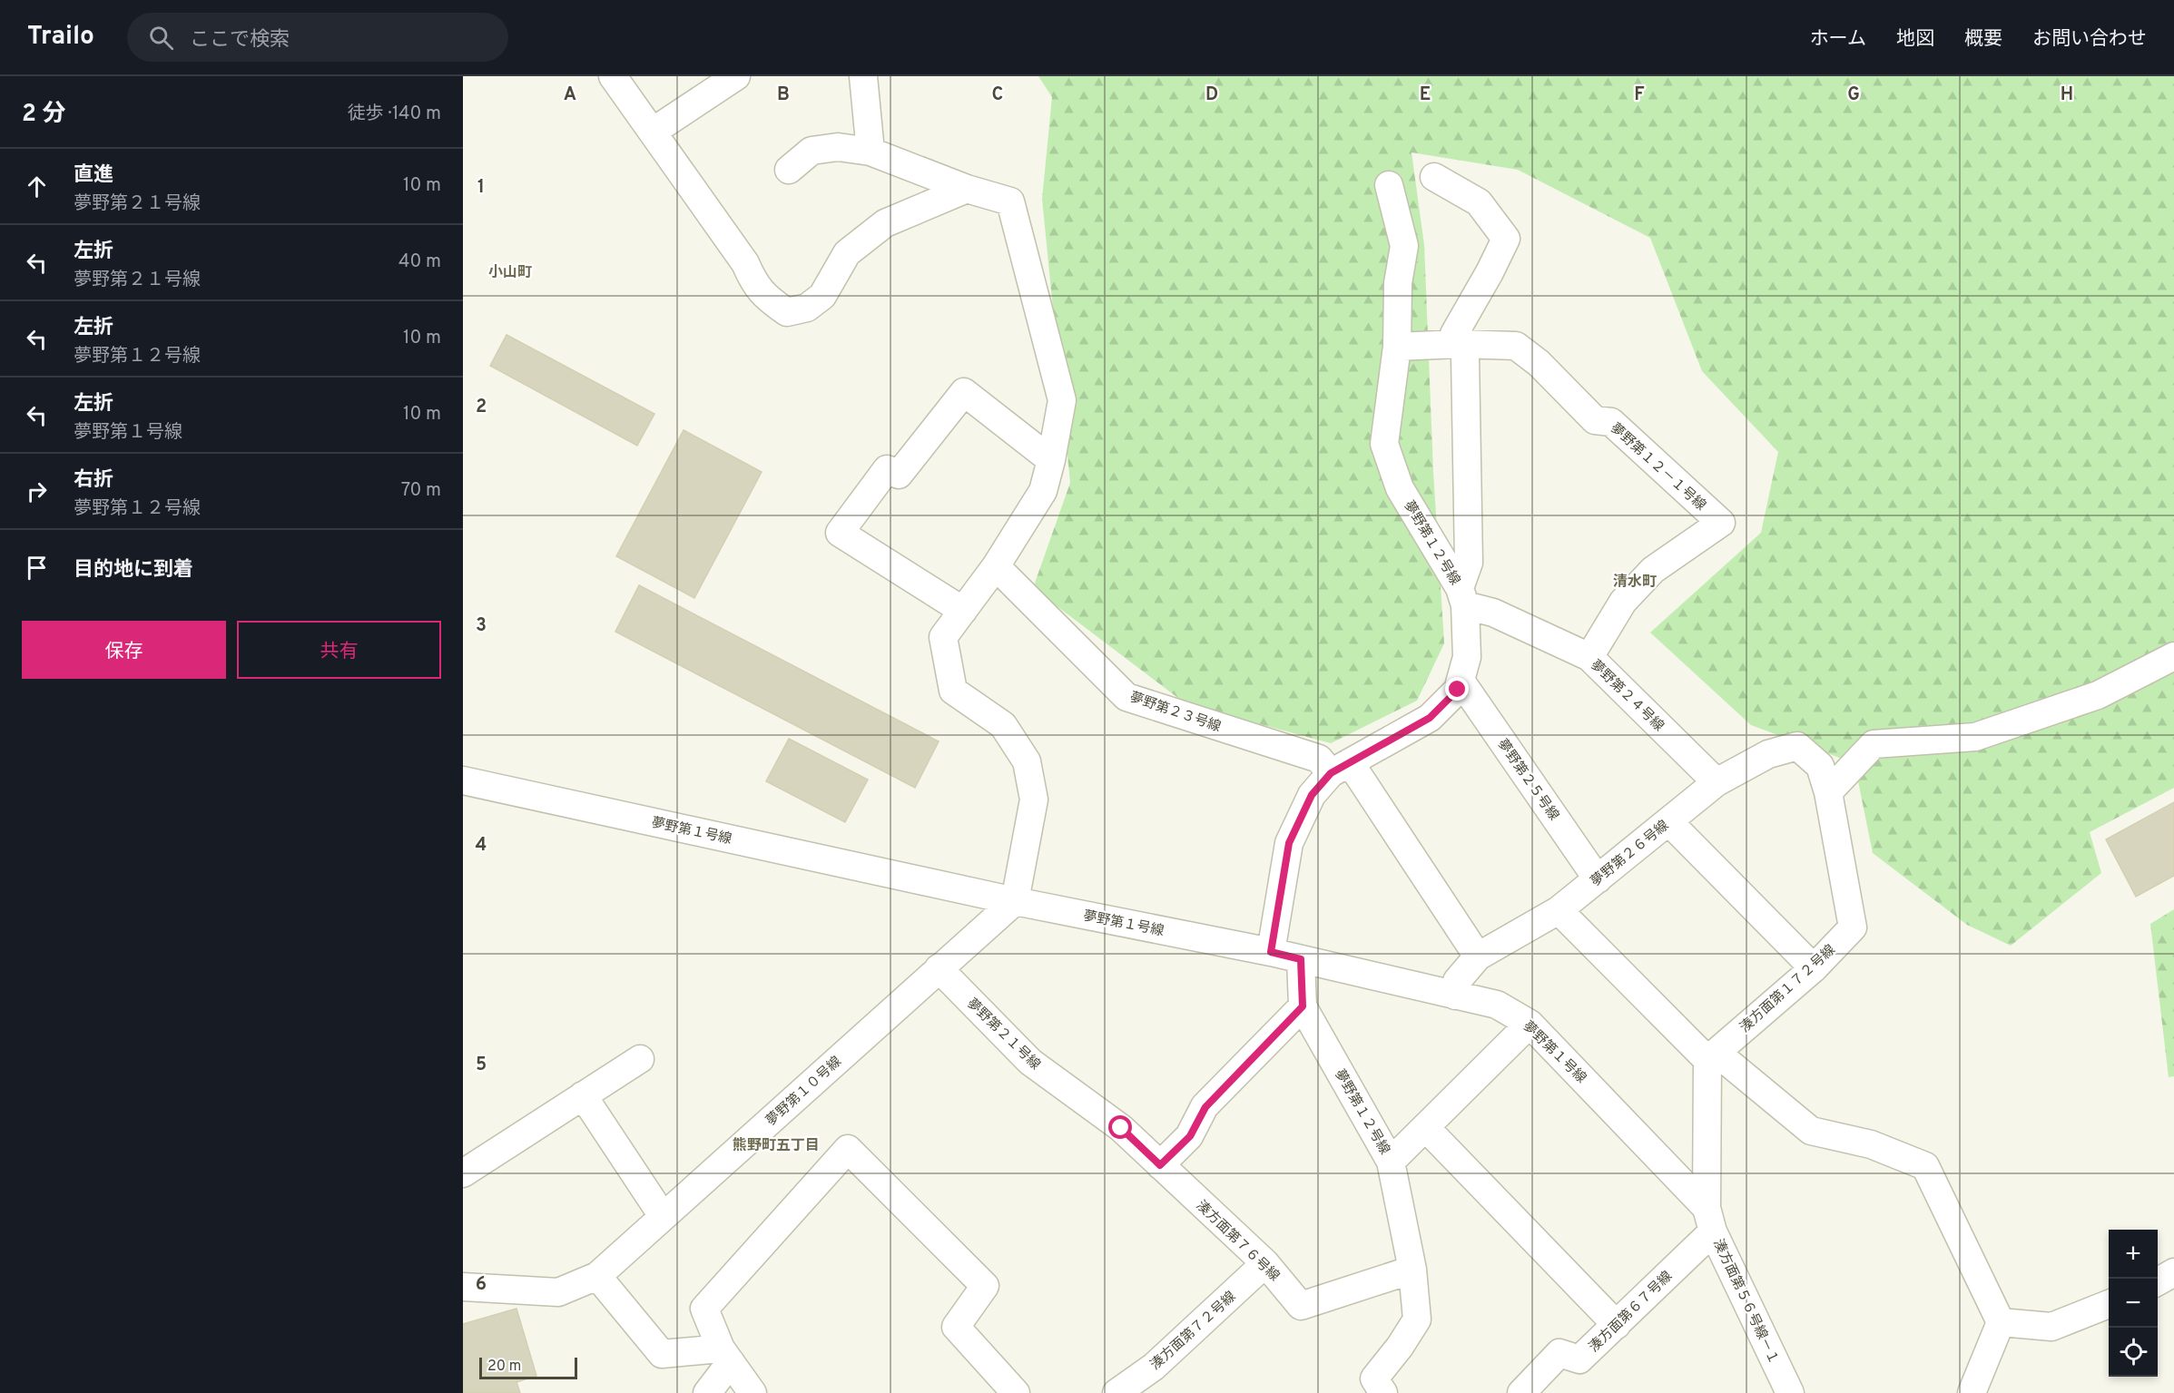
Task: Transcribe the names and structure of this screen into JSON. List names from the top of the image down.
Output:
{
  "streets": {
    "street": [
      "夢野第１２－１号線",
      "夢野第１２号線",
      "夢野第２４号線",
      "夢野第２３号線",
      "夢野第２５号線",
      "夢野第１号線",
      "夢野第２６号線",
      "湊方面第１７２号線",
      "夢野第２１号線",
      "夢野第１０号線",
      "湊方面第７６号線",
      "湊方面第５６号線－１",
      "湊方面第６７号線",
      "湊方面第７２号線"
    ]
  },
  "crossings": [
    ["夢野第１２－１号線", "夢野第１２号線"],
    ["夢野第１２－１号線", "夢野第２４号線"],
    ["夢野第１２号線", "夢野第２４号線"],
    ["夢野第１２号線", "夢野第２３号線"],
    ["夢野第１２号線", "夢野第２５号線"],
    ["夢野第１２号線", "夢野第１号線"],
    ["夢野第１２号線", "湊方面第７６号線"],
    ["夢野第２４号線", "夢野第２６号線"],
    ["夢野第２３号線", "夢野第２６号線"],
    ["夢野第２５号線", "夢野第２６号線"],
    ["夢野第１号線", "夢野第２６号線"],
    ["夢野第１号線", "夢野第１０号線"],
    ["夢野第１号線", "湊方面第５６号線－１"],
    ["夢野第１号線", "湊方面第６７号線"],
    ["夢野第２６号線", "湊方面第１７２号線"],
    ["夢野第２１号線", "夢野第１０号線"],
    ["夢野第２１号線", "湊方面第７６号線"],
    ["湊方面第７６号線", "湊方面第７２号線"],
    ["湊方面第５６号線－１", "湊方面第６７号線"]
  ],
  "districts": ["小山町", "清水町", "熊野町五丁目"],
  "scale_bar": "20 m",
  "page": {
    "header": "Trailo",
    "search": "ここで検索",
    "nav": [
      "ホーム",
      "地図",
      "概要",
      "お問い合わせ"
    ],
    "heading": ["2 分", "徒歩 · 140 m"],
    "list": [
      ["直進", "夢野第２１号線", "10 m"],
      ["左折", "夢野第２１号線", "40 m"],
      ["左折", "夢野第１２号線", "10 m"],
      ["左折", "夢野第１号線", "10 m"],
      ["右折", "夢野第１２号線", "70 m"],
      "目的地に到着"
    ],
    "buttons": ["保存", "共有"],
    "map_buttons": ["+", "−"],
    "scale": "20 m"
  },
  "grid": {
    "columns": [
      "A",
      "B",
      "C",
      "D",
      "E",
      "F",
      "G",
      "H"
    ],
    "rows": [
      "1",
      "2",
      "3",
      "4",
      "5",
      "6"
    ]
  }
}
